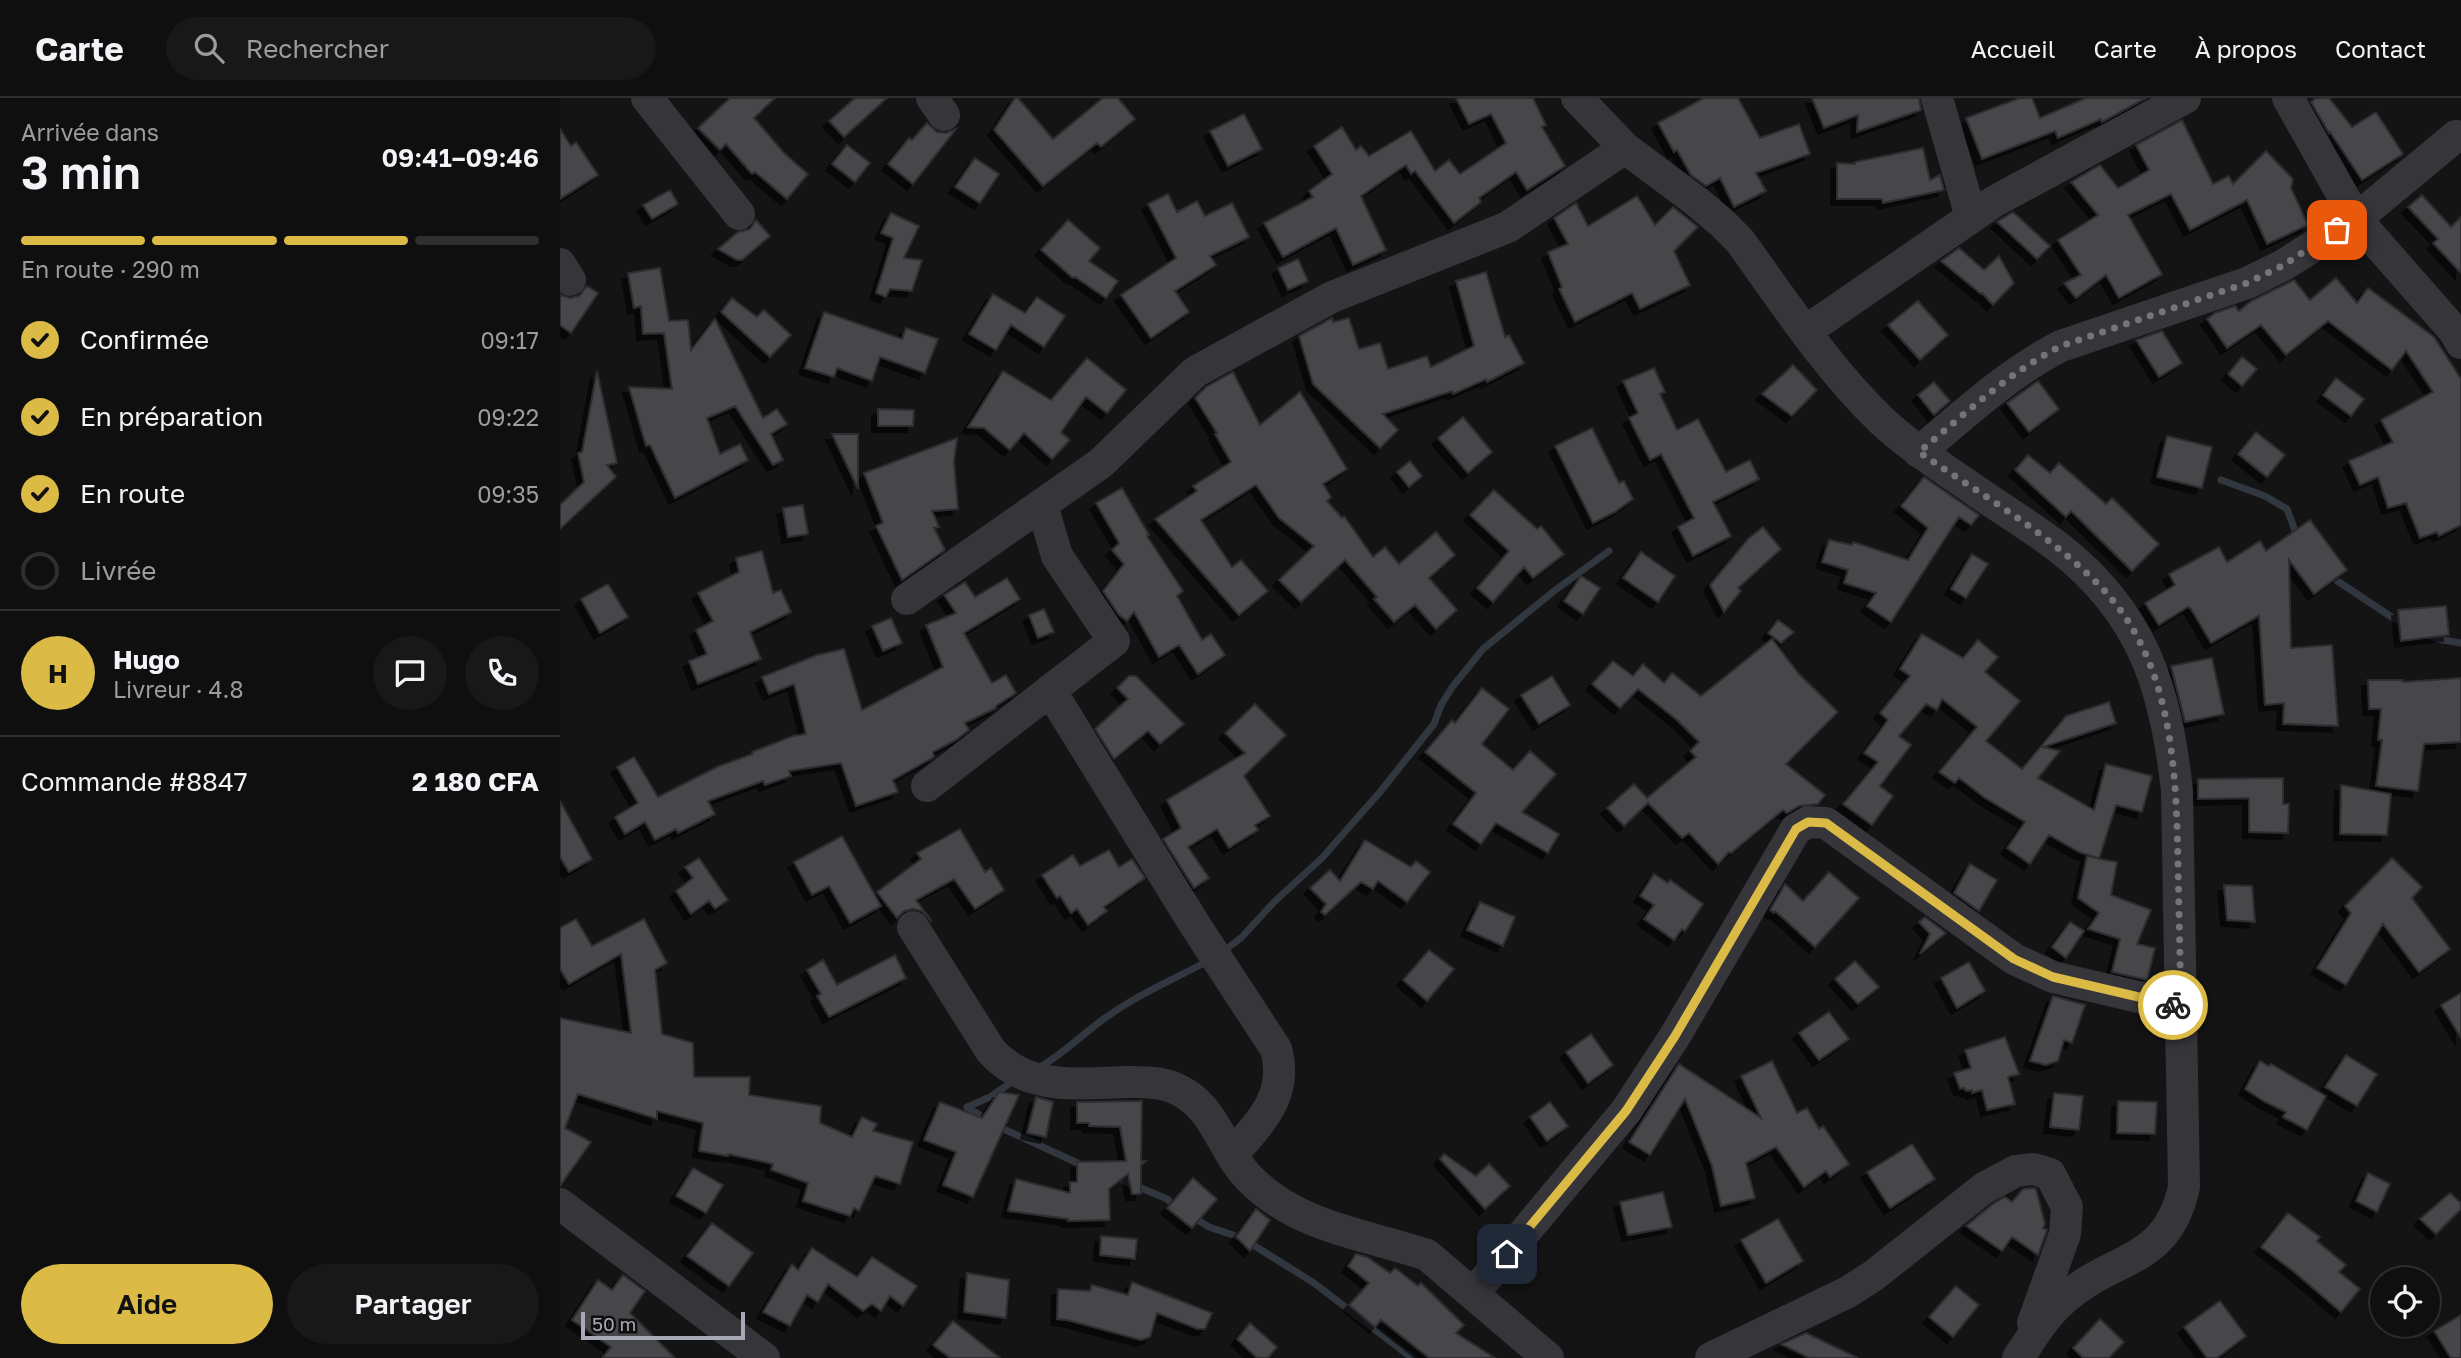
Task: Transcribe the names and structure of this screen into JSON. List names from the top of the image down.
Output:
{
  "scale_bar": "50 m",
  "page": {
    "header": "Carte",
    "search": "Rechercher",
    "nav": [
      "Accueil",
      "Carte",
      "À propos",
      "Contact"
    ],
    "heading": ["3 min", "Arrivée dans", "09:41–09:46"],
    "panel": [
      "Hugo",
      "Livreur · 4.8",
      "Commande #8847",
      "2 180 CFA"
    ],
    "bar": "En route · 290 m",
    "list": [
      ["Confirmée", "09:17"],
      ["En préparation", "09:22"],
      ["En route", "09:35"],
      "Livrée"
    ],
    "round": "H",
    "buttons": ["Aide", "Partager"],
    "scale": "50 m"
  }
}
